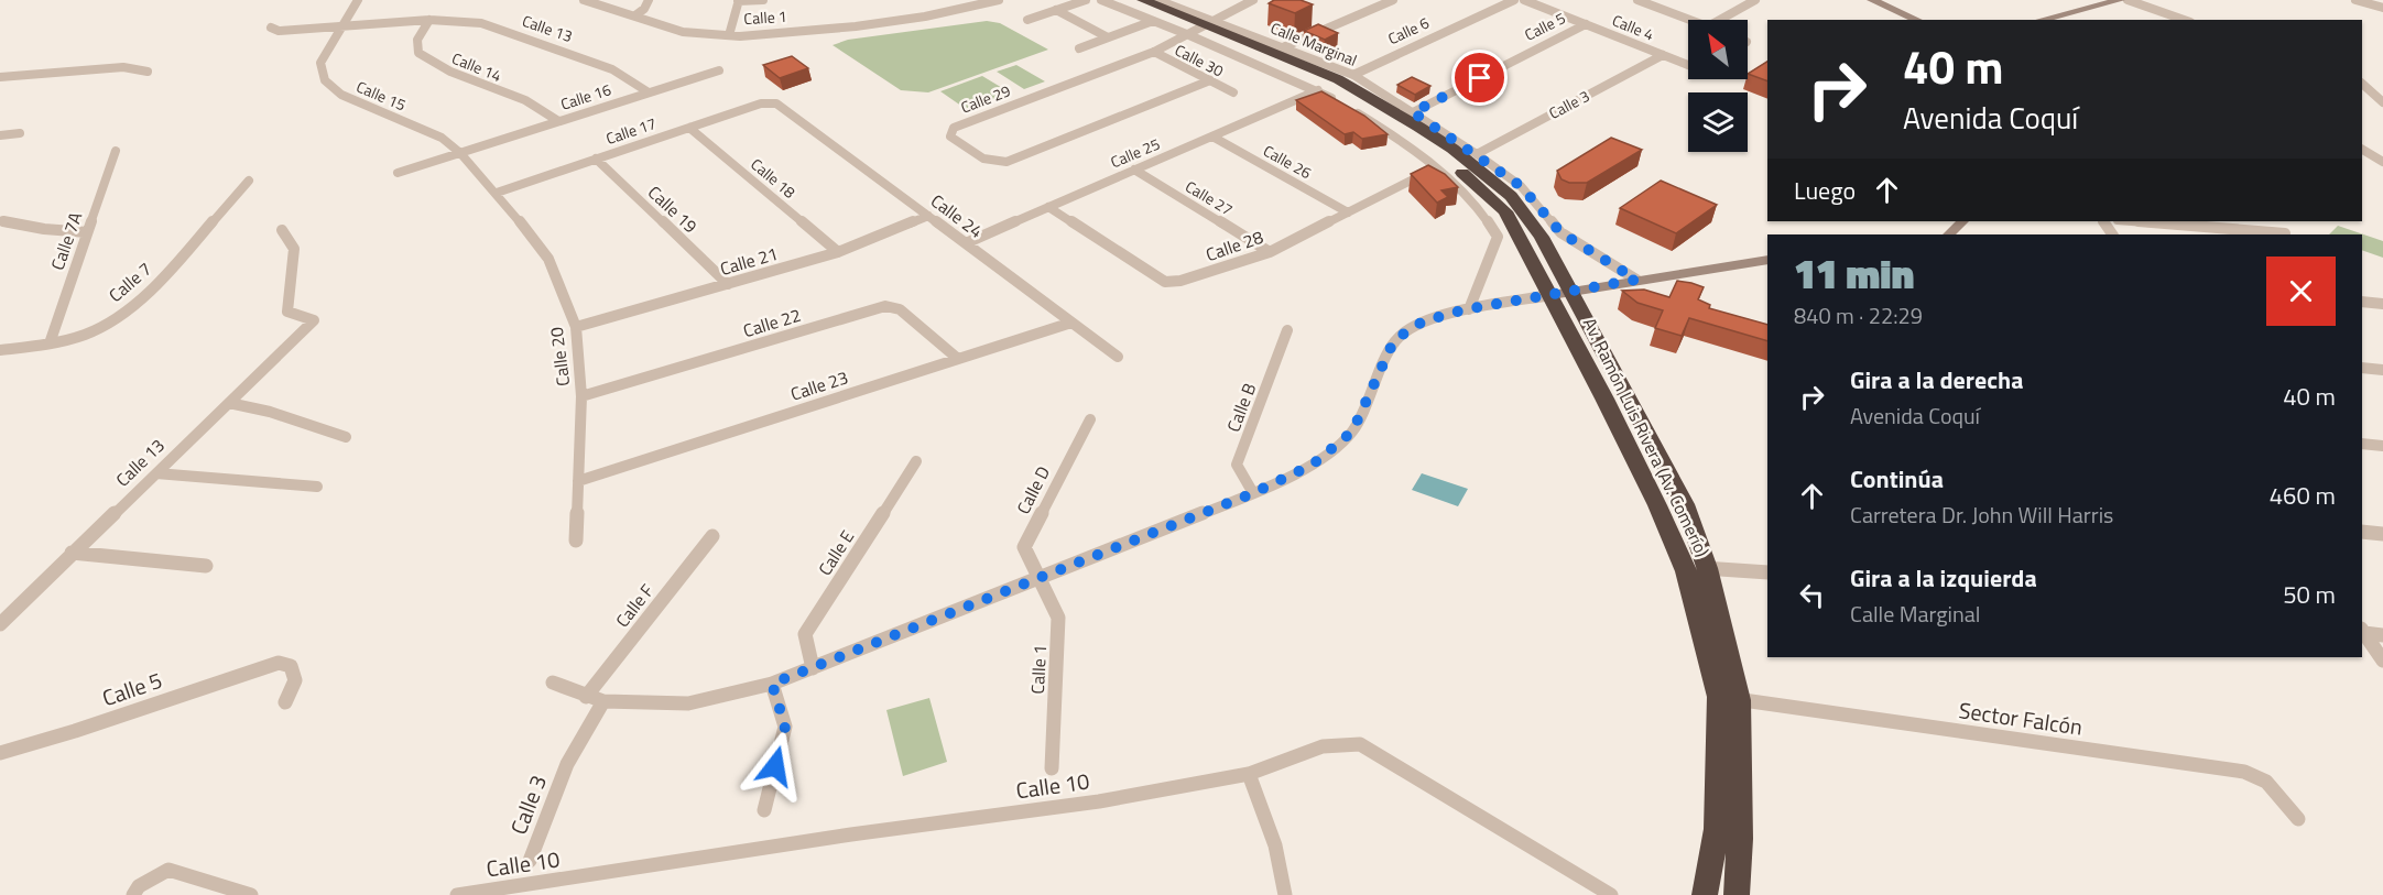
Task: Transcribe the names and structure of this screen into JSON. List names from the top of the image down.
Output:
{
  "streets": {
    "highway": ["Av. Ramón Luis Rivera (Av. Comerío)"],
    "street": [
      "Calle 1",
      "Calle 5",
      "Calle 4",
      "Calle 13",
      "Calle 6",
      "Calle Marginal",
      "Calle 30",
      "Calle 14",
      "Calle 15",
      "Calle 16",
      "Calle 29",
      "Calle 3",
      "Calle 17",
      "Calle 25",
      "Calle 26",
      "Calle 18",
      "Calle 27",
      "Calle 19",
      "Calle 24",
      "Calle 7A",
      "Calle 28",
      "Calle 21",
      "Calle 7",
      "Calle 22",
      "Calle 20",
      "Calle 23",
      "Calle B",
      "Calle D",
      "Calle E",
      "Calle F",
      "Sector Falcón",
      "Calle 10"
    ]
  },
  "crossings": [
    ["Calle 1", "Calle D"],
    ["Calle 5", "Calle 4"],
    ["Calle 5", "Calle Marginal"],
    ["Calle 4", "Calle 3"],
    ["Calle 13", "Calle 14"],
    ["Calle 13", "Calle 15"],
    ["Calle 13", "Calle 16"],
    ["Calle 6", "Calle Marginal"],
    ["Calle Marginal", "Calle 29"],
    ["Calle Marginal", "Calle 3"],
    ["Calle Marginal", "Calle 25"],
    ["Calle Marginal", "Av. Ramón Luis Rivera (Av. Comerío)"],
    ["Calle 30", "Calle 29"],
    ["Calle 14", "Calle 16"],
    ["Calle 15", "Calle 16"],
    ["Calle 15", "Calle 17"],
    ["Calle 15", "Calle 20"],
    ["Calle 29", "Av. Ramón Luis Rivera (Av. Comerío)"],
    ["Calle 17", "Calle 18"],
    ["Calle 17", "Calle 19"],
    ["Calle 17", "Calle 24"],
    ["Calle 17", "Calle 20"],
    ["Calle 25", "Calle 26"],
    ["Calle 25", "Calle 27"],
    ["Calle 25", "Calle 24"],
    ["Calle 25", "Calle 28"],
    ["Calle 26", "Calle 28"],
    ["Calle 18", "Calle 21"],
    ["Calle 27", "Calle 28"],
    ["Calle 19", "Calle 21"],
    ["Calle 24", "Calle 21"],
    ["Calle 24", "Calle 23"],
    ["Calle 7A", "Calle 7"],
    ["Calle 21", "Calle 20"],
    ["Calle 22", "Calle 20"],
    ["Calle 22", "Calle 23"],
    ["Calle 20", "Calle 23"],
    ["Av. Ramón Luis Rivera (Av. Comerío)", "Sector Falcón"]
  ],
  "north": "top left",
  "page": {
    "turn": ["40 m", "Avenida Coquí"],
    "then": "Luego",
    "heading": ["11 min", "840 m · 22:29"],
    "list": [
      {
        "name": "Gira a la derecha",
        "note": "Avenida Coquí",
        "value": "40 m"
      },
      {
        "name": "Continúa",
        "note": "Carretera Dr. John Will Harris",
        "value": "460 m"
      },
      {
        "name": "Gira a la izquierda",
        "note": "Calle Marginal",
        "value": "50 m"
      }
    ]
  }
}
